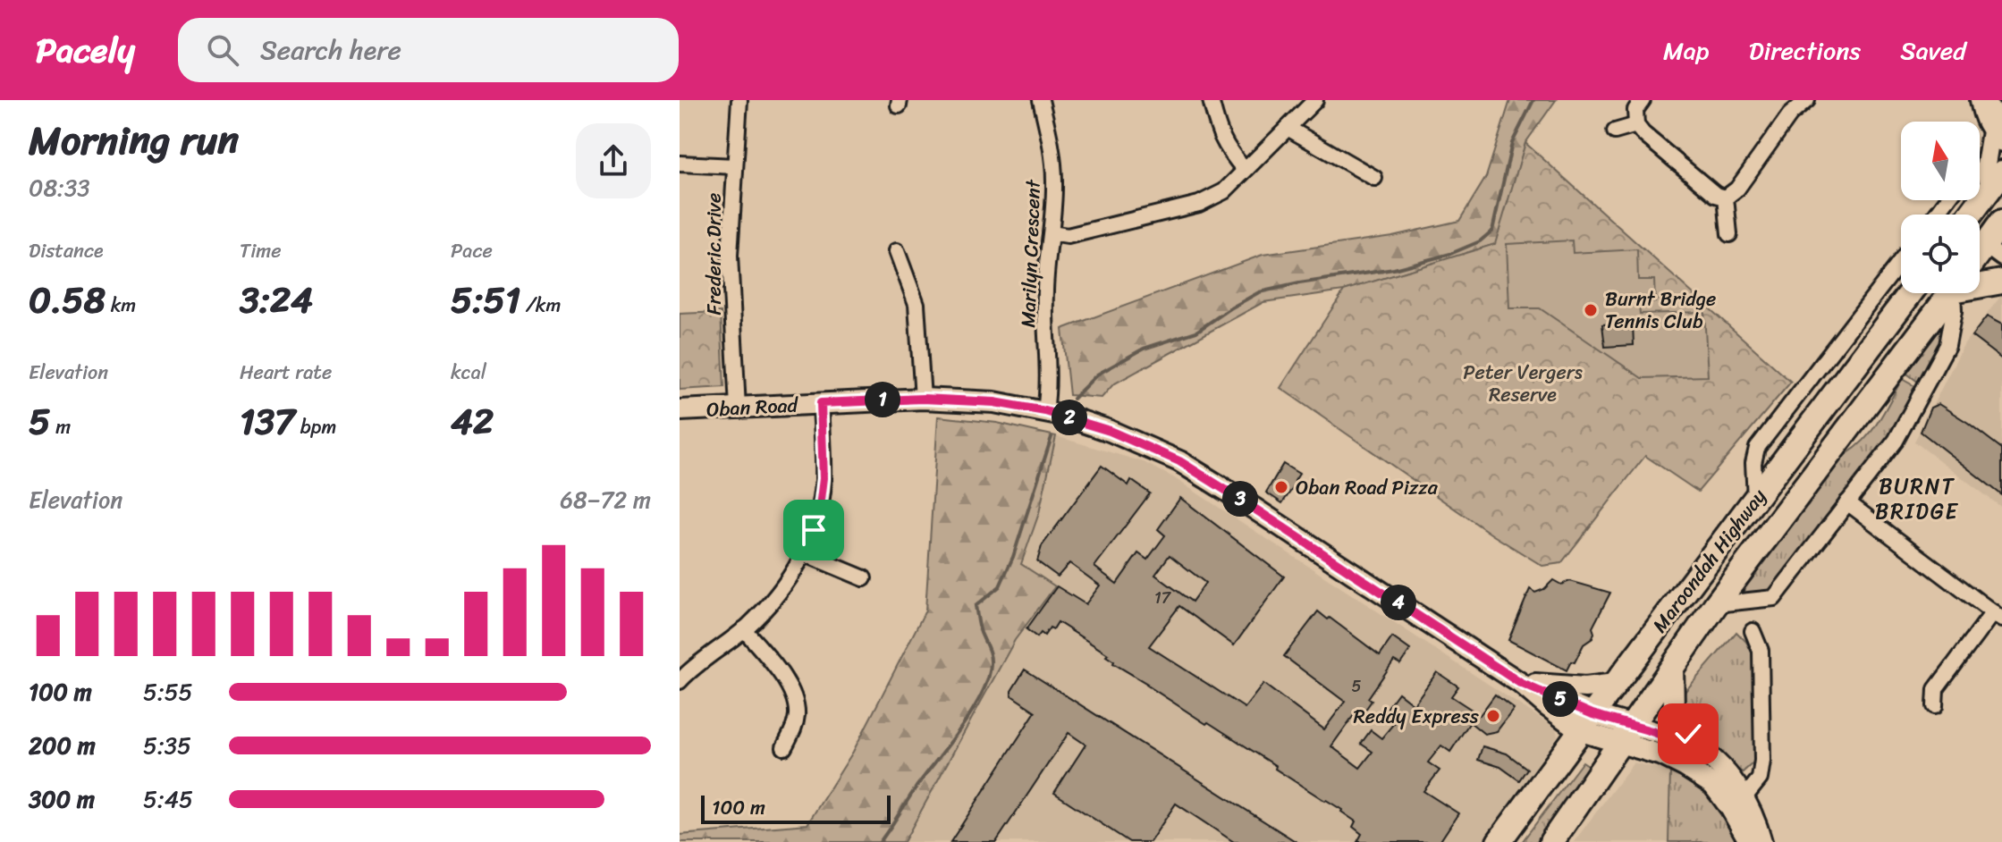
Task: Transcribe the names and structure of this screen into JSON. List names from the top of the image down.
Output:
{
  "streets": {
    "highway": ["Maroondah Highway"],
    "main road": ["Oban Road"],
    "street": ["Frederic Drive", "Marilyn Crescent"]
  },
  "crossings": [
    ["Frederic Drive", "Oban Road"],
    ["Marilyn Crescent", "Oban Road"],
    ["Oban Road", "Maroondah Highway"]
  ],
  "districts": ["BURNT BRIDGE"],
  "parks": ["Peter Vergers Reserve"],
  "places": ["Burnt Bridge Tennis Club", "Oban Road Pizza", "Reddy Express"],
  "house_numbers": ["17", "5"],
  "scale_bar": "100 m",
  "north": "top",
  "page": {
    "header": "Pacely",
    "search": "Search here",
    "nav": ["Map", "Directions", "Saved"],
    "heading": ["Morning run", "08:33"],
    "stats": [
      ["Distance", "0.58 km"],
      ["Time", "3:24"],
      ["Pace", "5:51 /km"],
      ["Elevation", "5 m"],
      ["Heart rate", "137 bpm"],
      ["kcal", "42"]
    ],
    "pins": [
      "1",
      "2",
      "3",
      "4",
      "5"
    ],
    "chart": ["Elevation", "68–72 m"],
    "list": [
      {
        "name": "100 m",
        "note": "5:55"
      },
      {
        "name": "200 m",
        "note": "5:35"
      },
      {
        "name": "300 m",
        "note": "5:45"
      }
    ],
    "scale": "100 m"
  }
}
